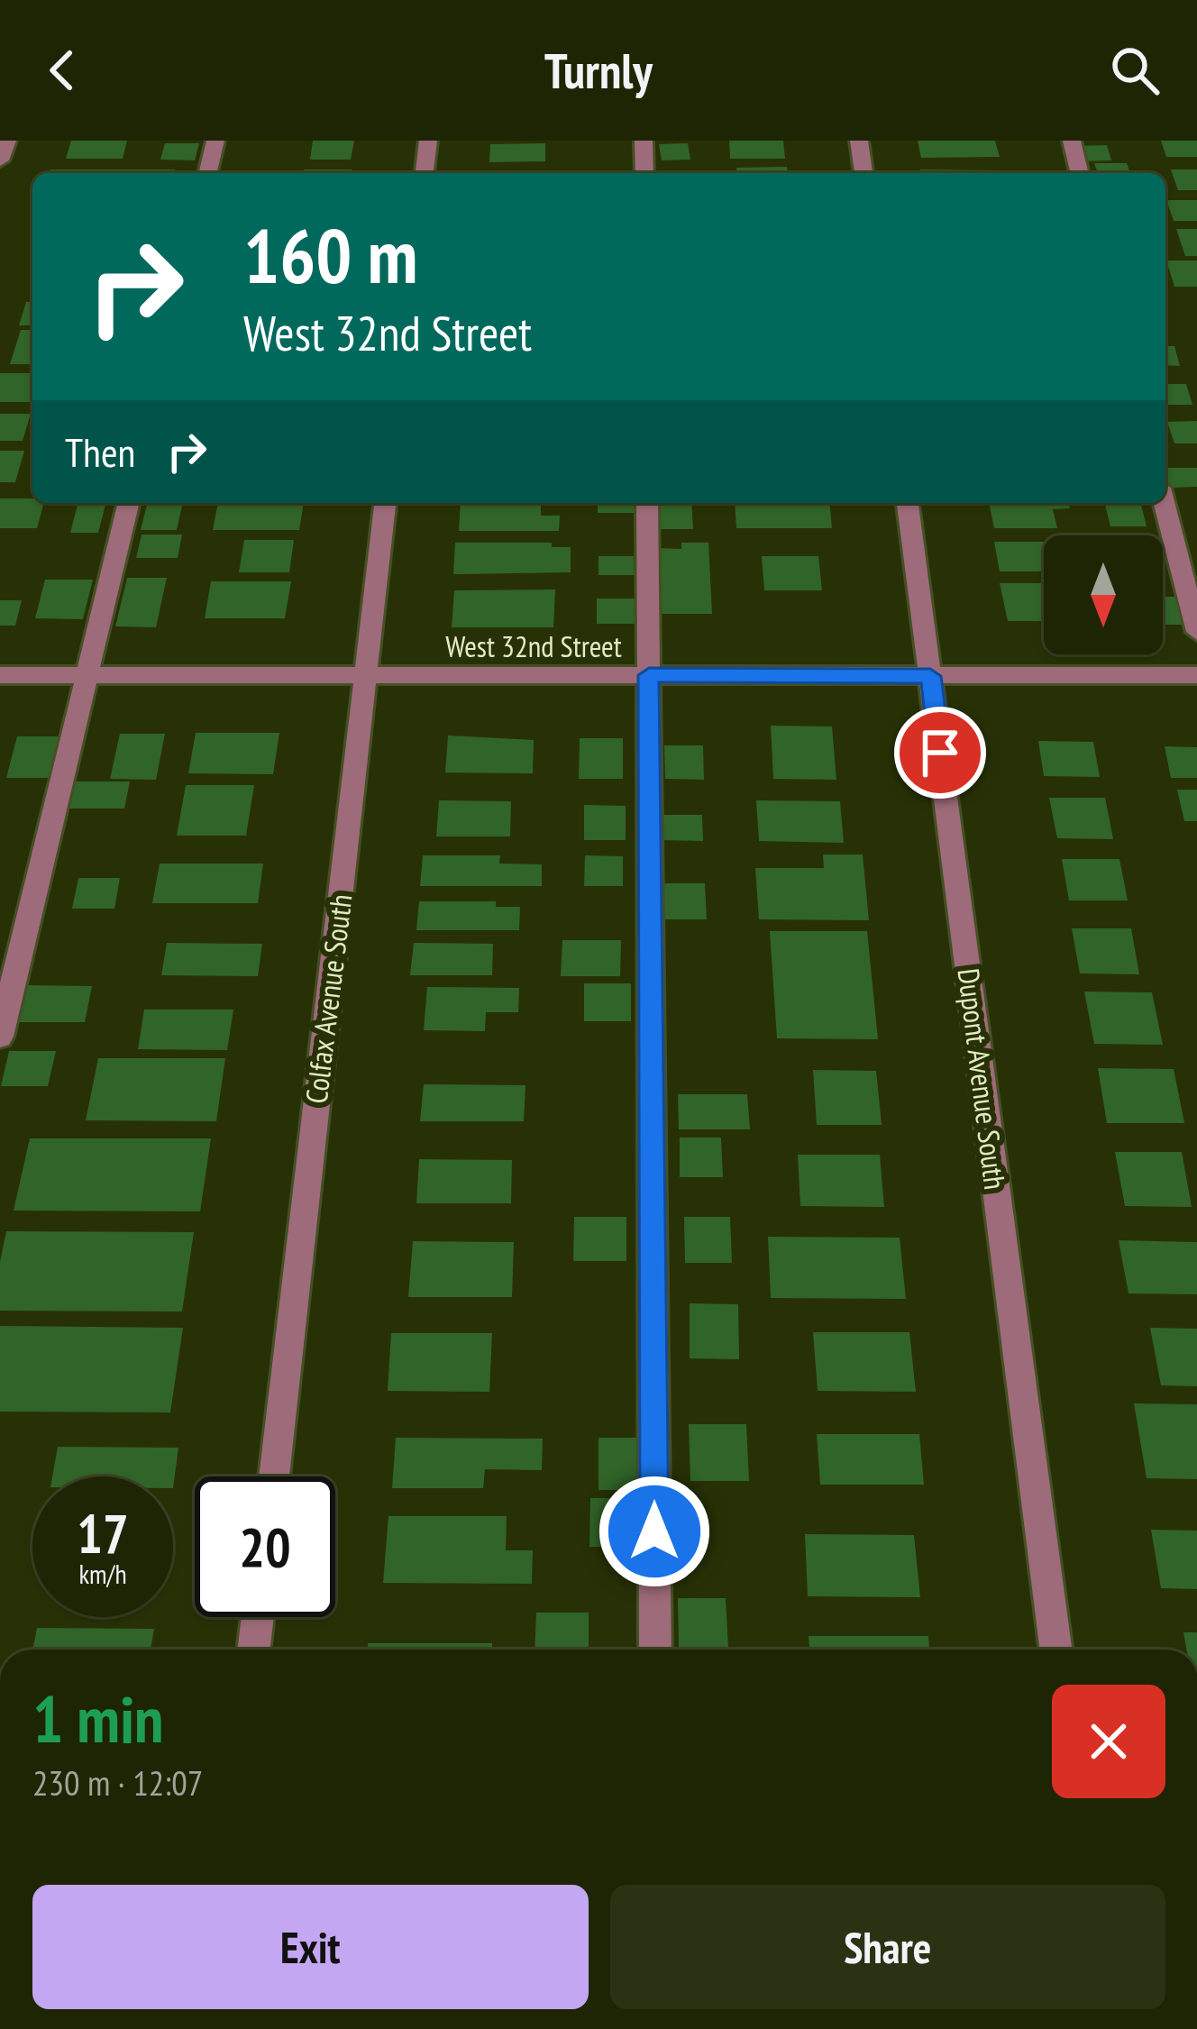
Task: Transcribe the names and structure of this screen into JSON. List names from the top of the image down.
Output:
{
  "streets": {
    "street": ["West 32nd Street", "Colfax Avenue South", "Dupont Avenue South"]
  },
  "crossings": [
    ["West 32nd Street", "Colfax Avenue South"],
    ["West 32nd Street", "Dupont Avenue South"]
  ],
  "north": "bottom",
  "page": {
    "header": "Turnly",
    "turn": ["160 m", "West 32nd Street"],
    "then": "Then",
    "speed": "17 km/h",
    "limit": "20",
    "heading": ["1 min", "230 m · 12:07"],
    "buttons": ["Exit", "Share"]
  }
}
